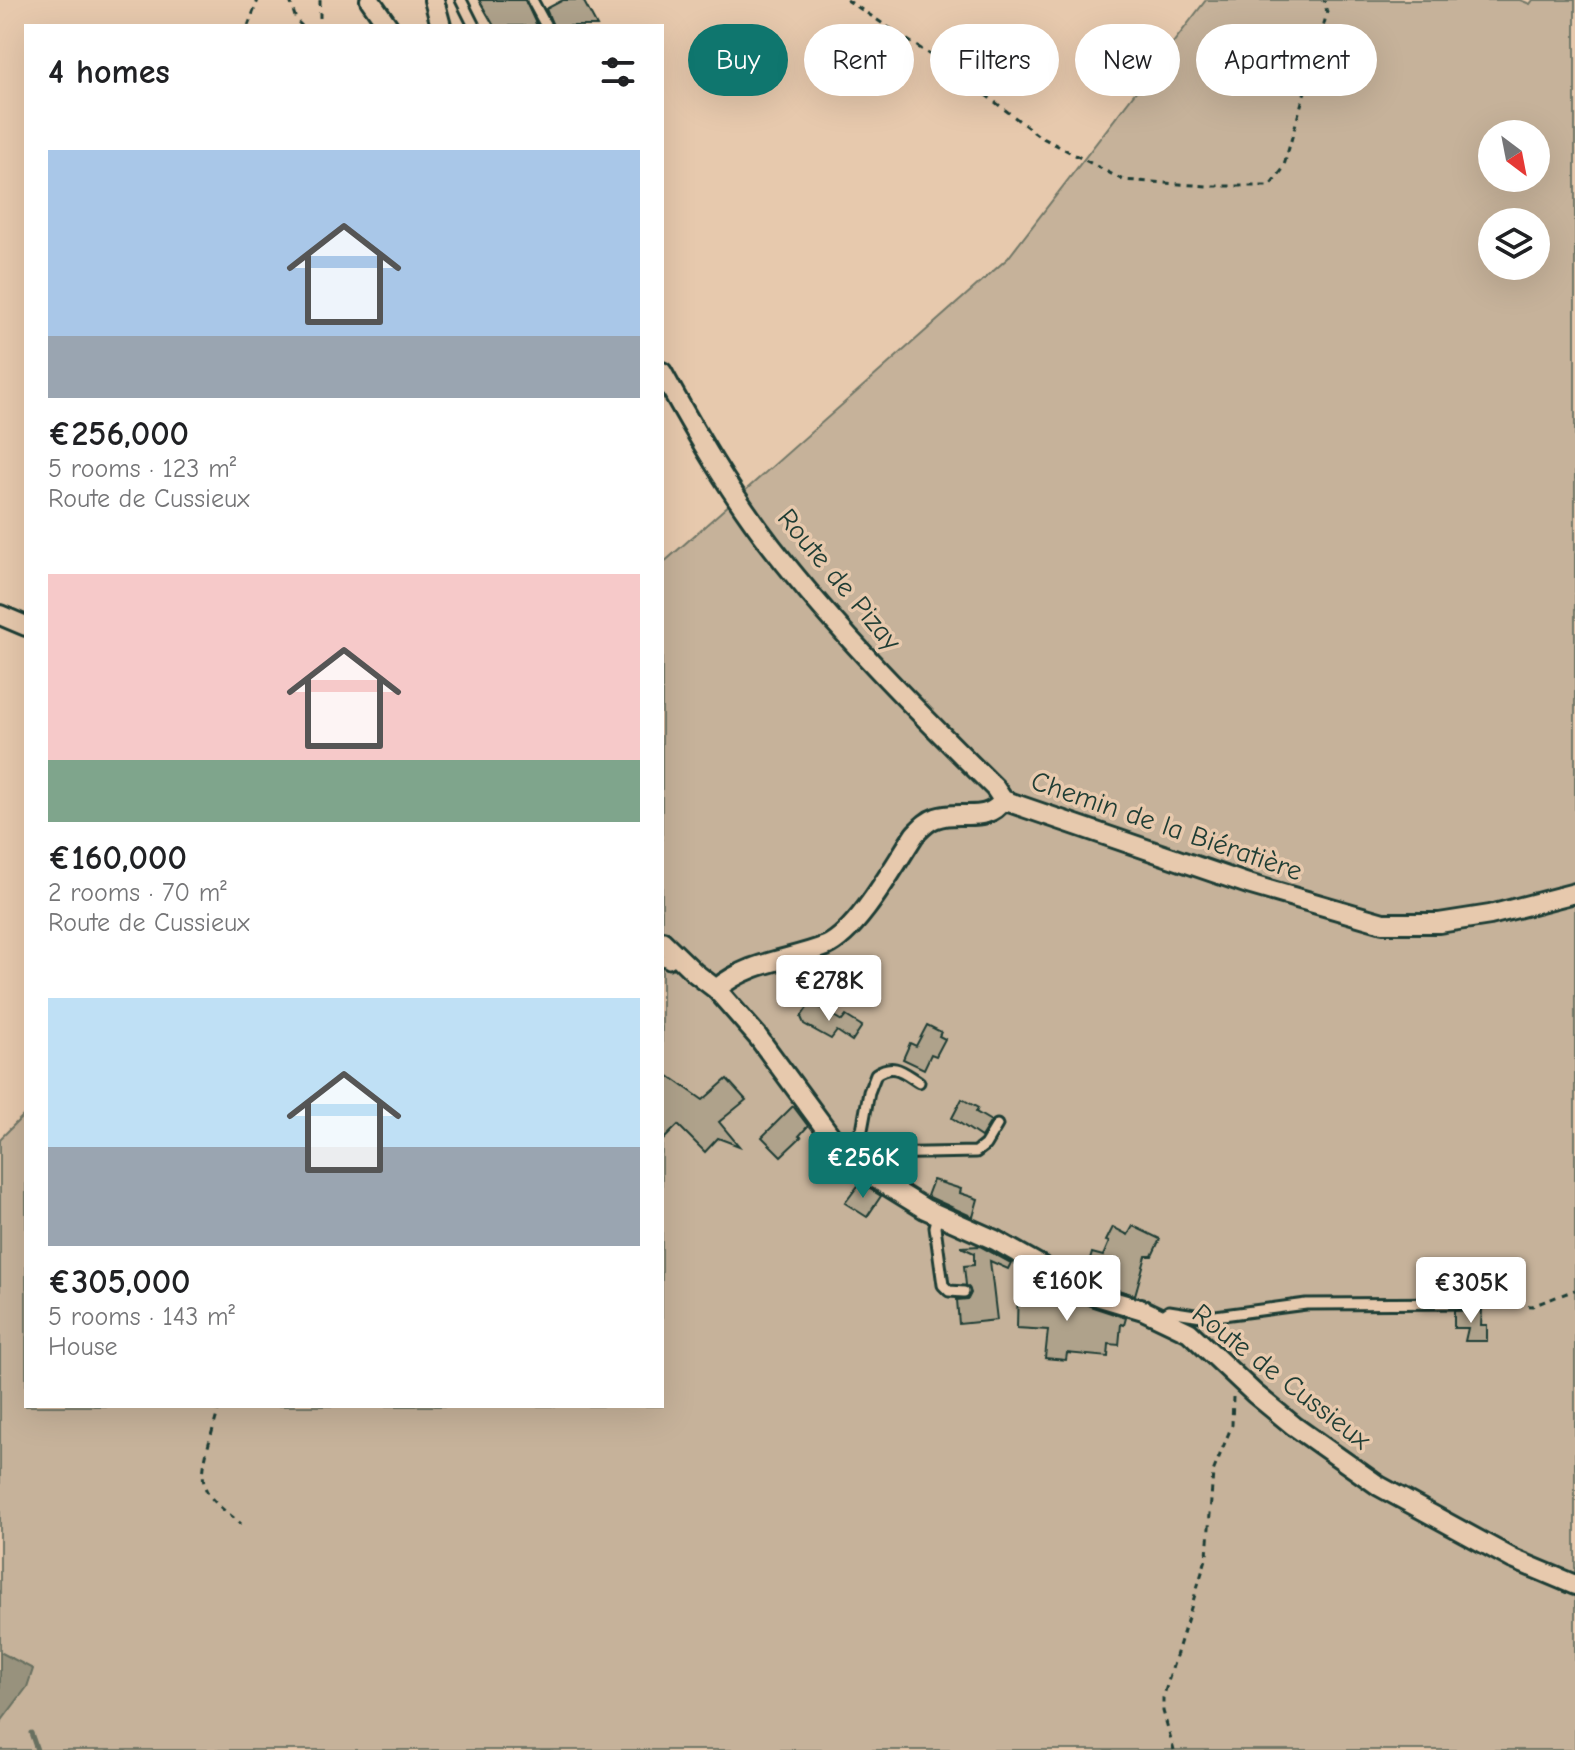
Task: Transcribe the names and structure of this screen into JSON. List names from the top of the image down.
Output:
{
  "streets": {
    "street": ["Route de Pizay", "Chemin de la Biératière", "Route de Cussieux"]
  },
  "crossings": [
    ["Route de Pizay", "Chemin de la Biératière"],
    ["Chemin de la Biératière", "Route de Cussieux"]
  ],
  "north": "bottom right",
  "page": {
    "chip": [
      "Buy",
      "Rent",
      "Filters",
      "New",
      "Apartment"
    ],
    "heading": "4 homes",
    "list": [
      {
        "name": "€256,000",
        "note": "5 rooms · 123 m² · Route de Cussieux"
      },
      {
        "name": "€160,000",
        "note": "2 rooms · 70 m² · Route de Cussieux"
      },
      {
        "name": "€305,000",
        "note": "5 rooms · 143 m² · House"
      }
    ],
    "price": [
      "€278K",
      "€256K",
      "€160K",
      "€305K"
    ]
  }
}
